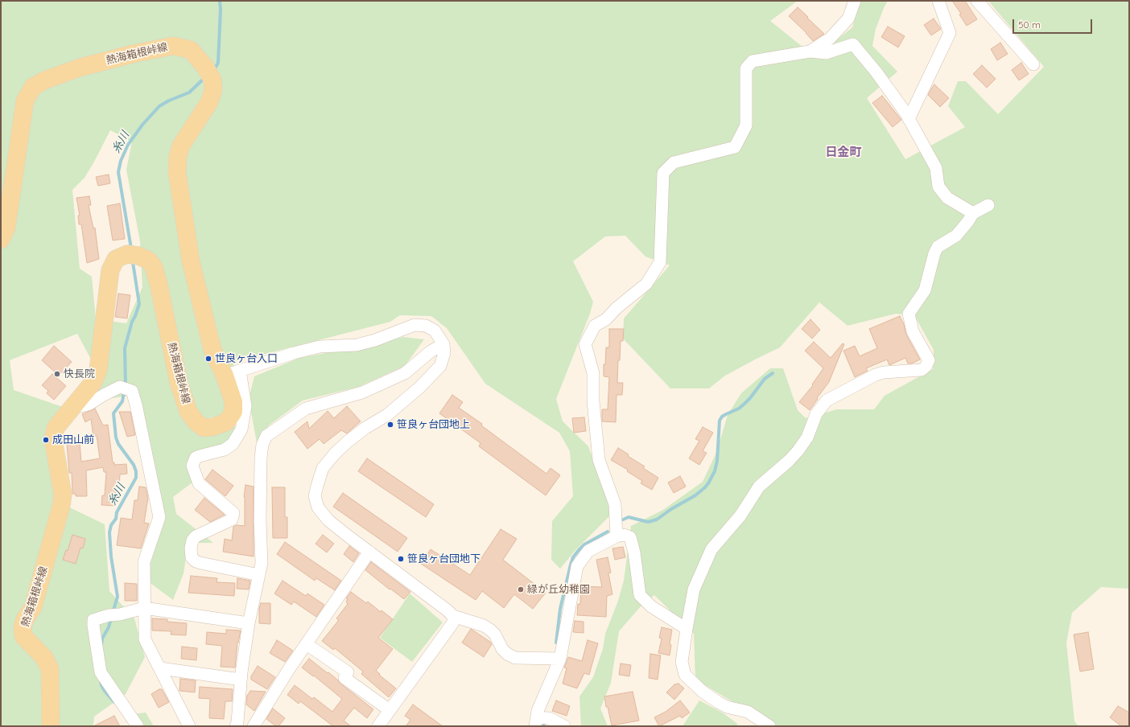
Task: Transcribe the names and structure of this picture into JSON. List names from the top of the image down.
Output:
{
  "streets": {
    "main road": ["熱海箱根峠線"]
  },
  "districts": ["日金町"],
  "water": ["糸川"],
  "places": [
    "世良ヶ台入口",
    "快長院",
    "笹良ヶ台団地上",
    "成田山前",
    "笹良ヶ台団地下",
    "緑が丘幼稚園"
  ],
  "scale_bar": "50 m"
}
